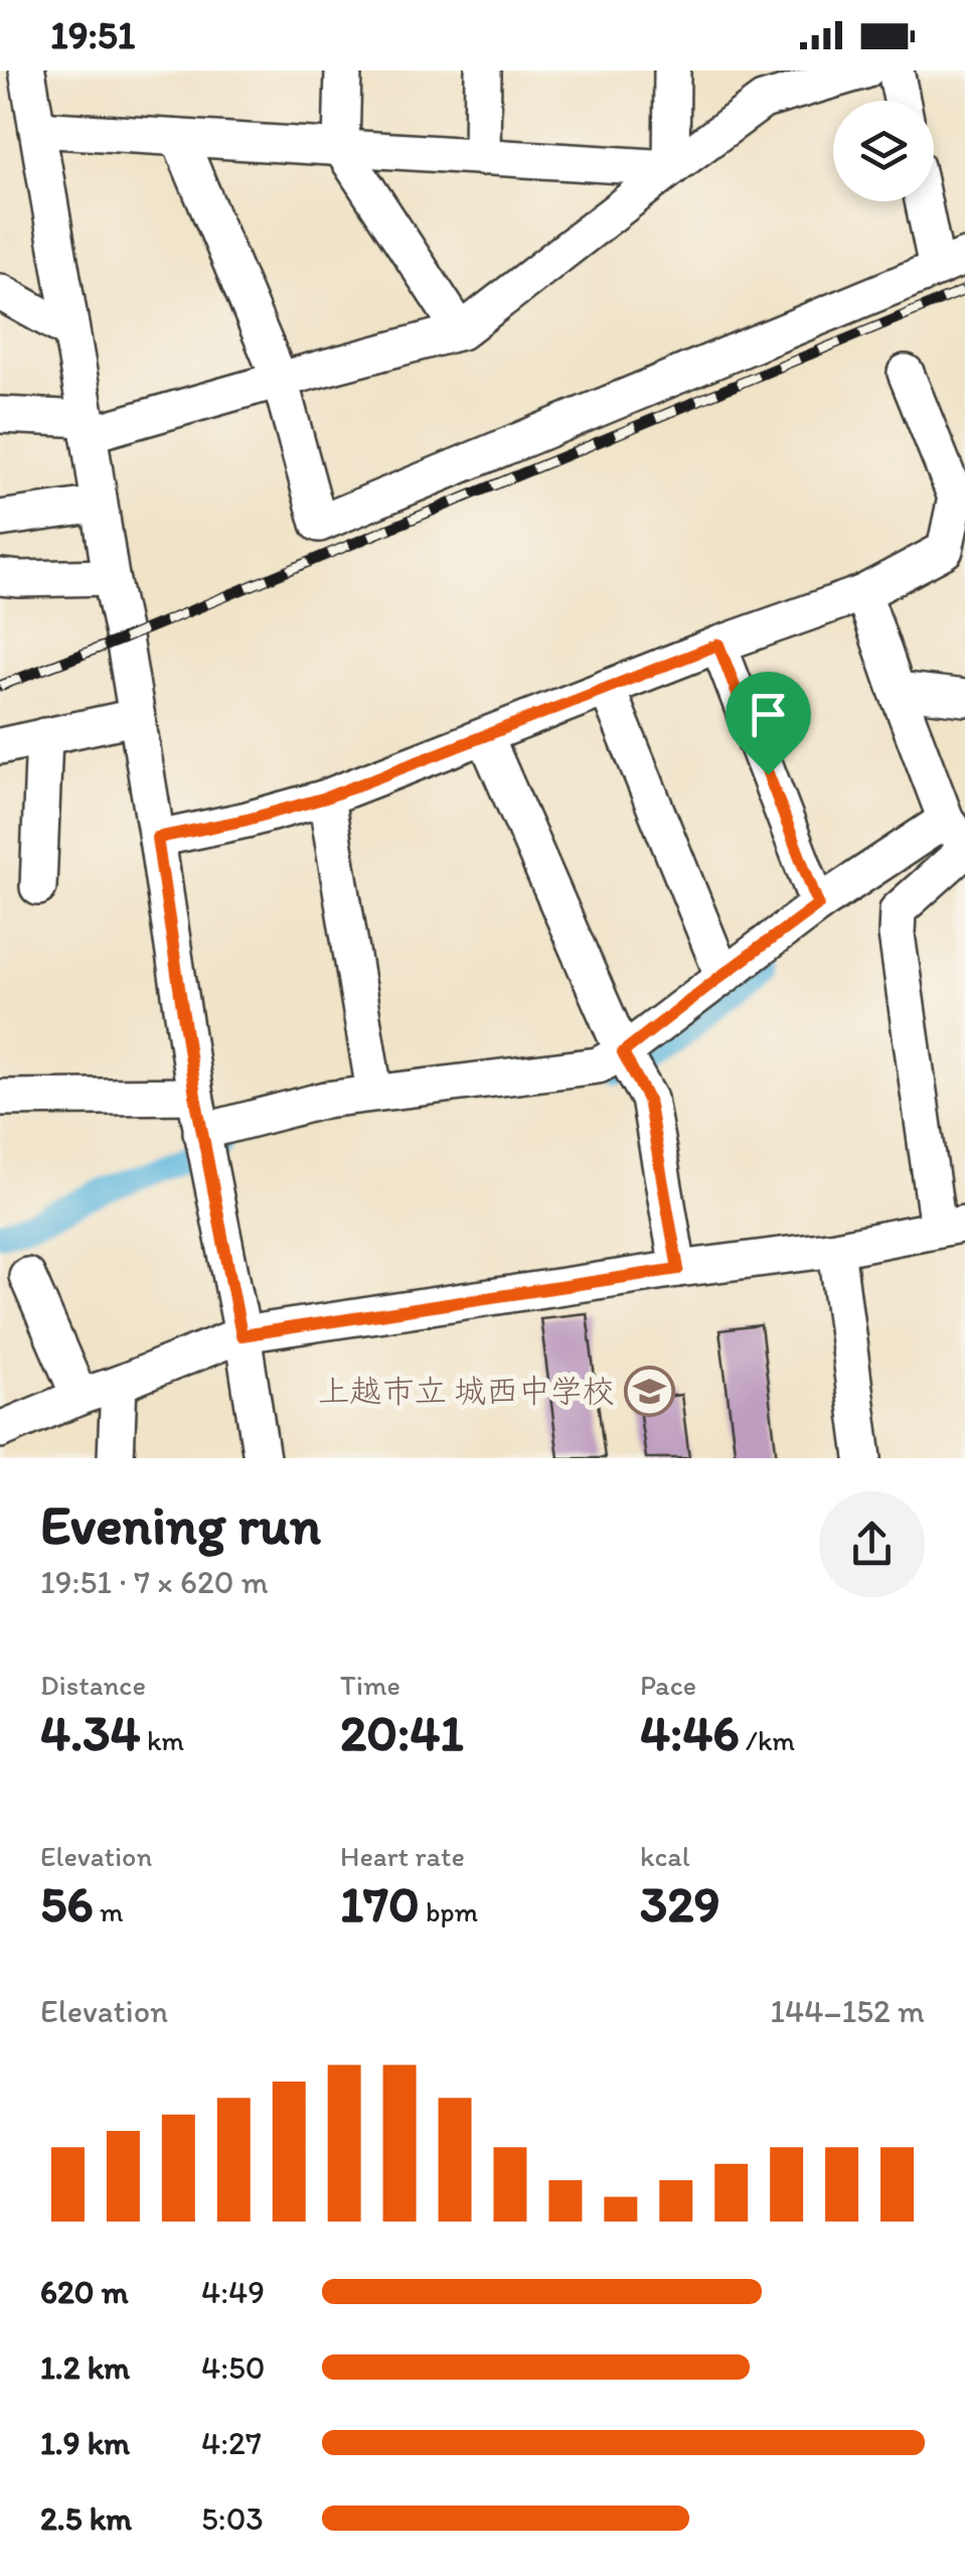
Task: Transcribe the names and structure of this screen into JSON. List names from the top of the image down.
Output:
{
  "places": {
    "school or university": ["上越市立 城西中学校"]
  },
  "page": {
    "status": "19:51",
    "heading": ["Evening run", "19:51 · 7 × 620 m"],
    "stats": [
      ["Distance", "4.34 km"],
      ["Time", "20:41"],
      ["Pace", "4:46 /km"],
      ["Elevation", "56 m"],
      ["Heart rate", "170 bpm"],
      ["kcal", "329"]
    ],
    "chart": ["Elevation", "144–152 m"],
    "list": [
      {
        "name": "620 m",
        "note": "4:49"
      },
      {
        "name": "1.2 km",
        "note": "4:50"
      },
      {
        "name": "1.9 km",
        "note": "4:27"
      },
      {
        "name": "2.5 km",
        "note": "5:03"
      }
    ]
  }
}
